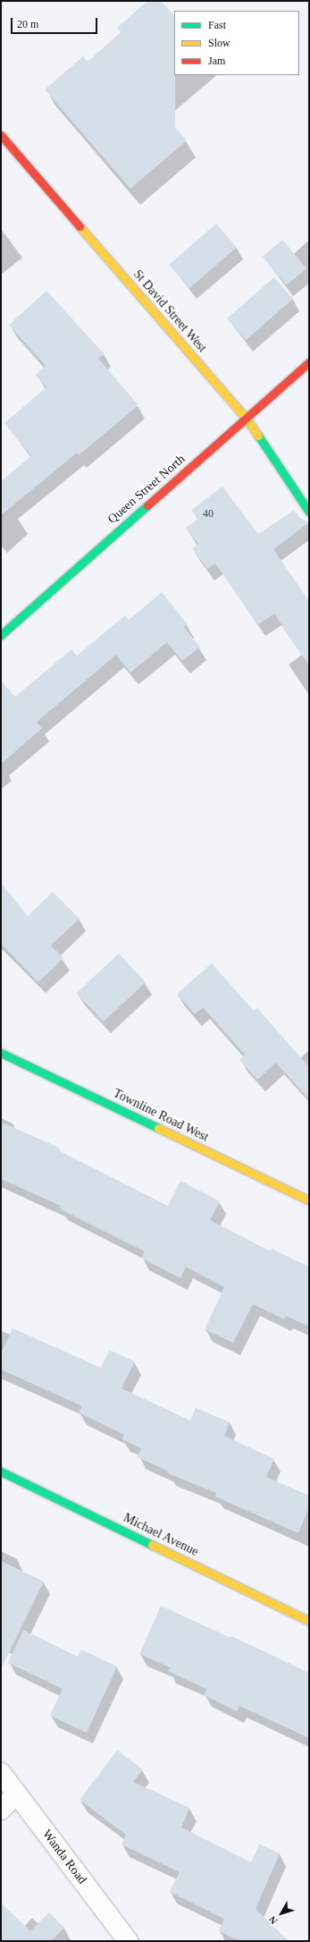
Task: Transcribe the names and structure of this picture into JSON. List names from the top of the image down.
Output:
{
  "streets": {
    "street": [
      "St David Street West",
      "Queen Street North",
      "Townline Road West",
      "Michael Avenue",
      "Wanda Road"
    ]
  },
  "crossings": [
    ["St David Street West", "Queen Street North"]
  ],
  "house_numbers": ["40"],
  "legend": ["Fast", "Slow", "Jam"],
  "scale_bar": "20 m",
  "north": "bottom left"
}
